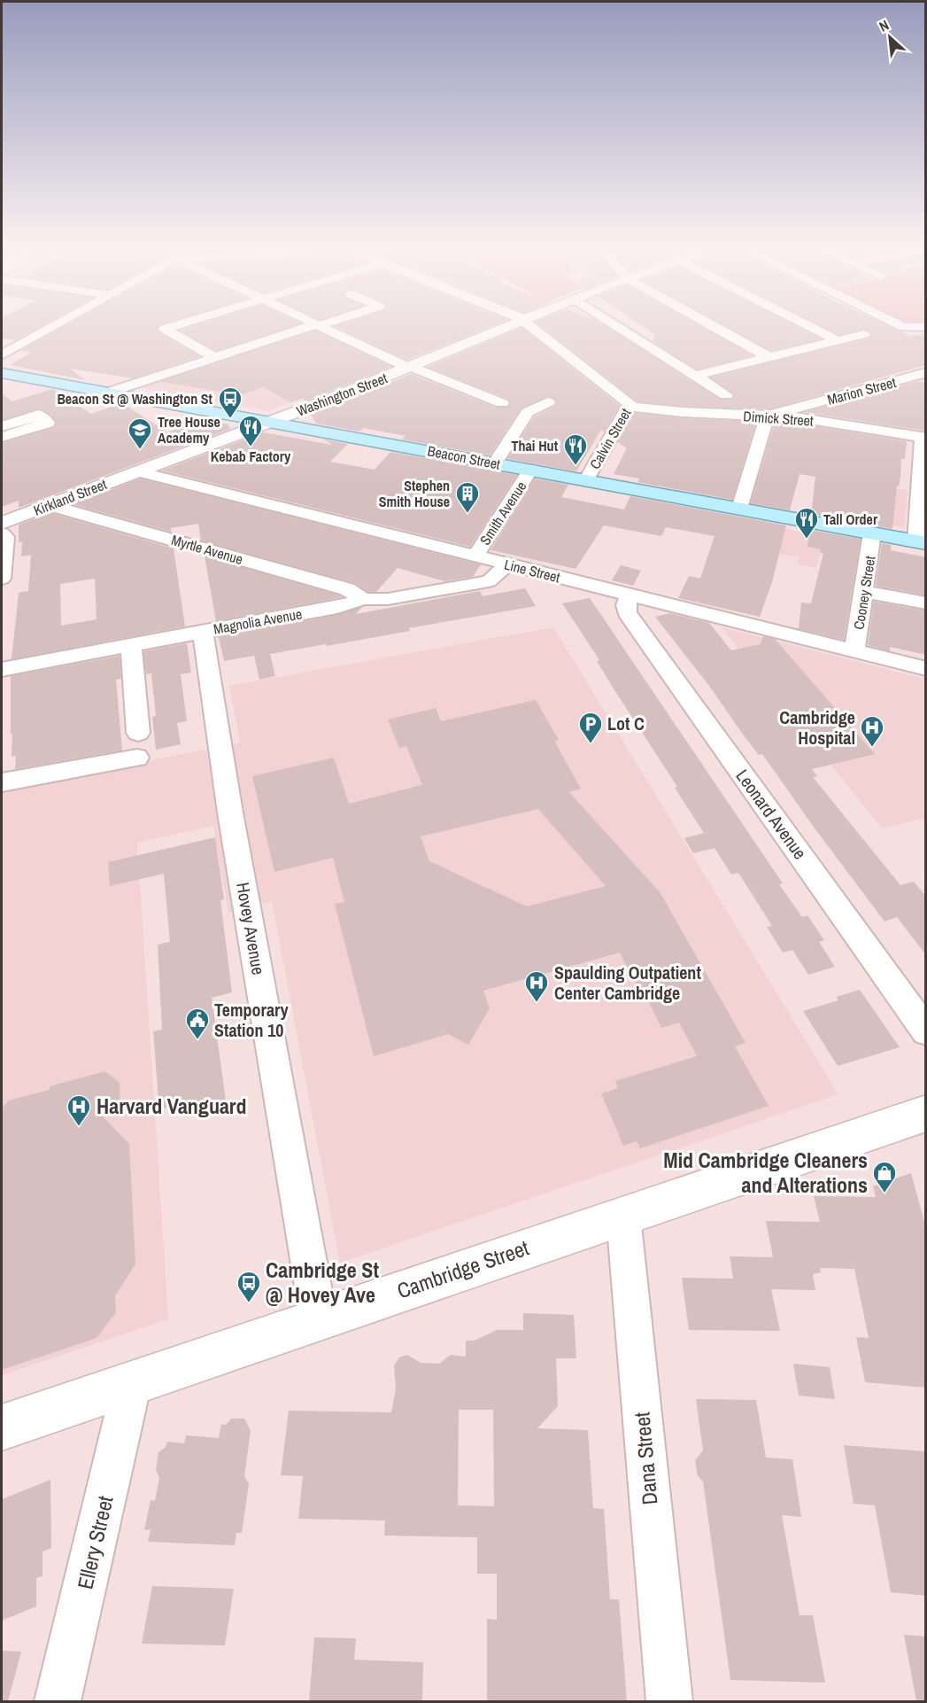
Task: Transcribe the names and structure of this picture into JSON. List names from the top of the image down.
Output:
{
  "streets": {
    "main road": [
      "Washington Street",
      "Beacon Street",
      "Kirkland Street",
      "Cambridge Street"
    ],
    "street": [
      "Marion Street",
      "Dimick Street",
      "Calvin Street",
      "Smith Avenue",
      "Myrtle Avenue",
      "Line Street",
      "Cooney Street",
      "Magnolia Avenue",
      "Leonard Avenue",
      "Hovey Avenue",
      "Dana Street",
      "Ellery Street"
    ]
  },
  "crossings": [
    ["Marion Street", "Dimick Street"],
    ["Washington Street", "Beacon Street"],
    ["Washington Street", "Kirkland Street"],
    ["Washington Street", "Line Street"],
    ["Dimick Street", "Calvin Street"],
    ["Calvin Street", "Beacon Street"],
    ["Beacon Street", "Smith Avenue"],
    ["Beacon Street", "Cooney Street"],
    ["Kirkland Street", "Myrtle Avenue"],
    ["Kirkland Street", "Line Street"],
    ["Smith Avenue", "Line Street"],
    ["Myrtle Avenue", "Magnolia Avenue"],
    ["Line Street", "Cooney Street"],
    ["Line Street", "Magnolia Avenue"],
    ["Line Street", "Leonard Avenue"],
    ["Magnolia Avenue", "Hovey Avenue"],
    ["Hovey Avenue", "Cambridge Street"],
    ["Cambridge Street", "Dana Street"],
    ["Cambridge Street", "Ellery Street"]
  ],
  "places": {
    "bus stop": ["Beacon St @ Washington St", "Cambridge St @ Hovey Ave"],
    "restaurant": ["Kebab Factory", "Thai Hut", "Tall Order"],
    "school or university": ["Tree House Academy"],
    "building": ["Stephen Smith House"],
    "parking": ["Lot C"],
    "hospital": ["Cambridge Hospital", "Spaulding Outpatient Center Cambridge", "Harvard Vanguard"],
    "public building": ["Temporary Station 10"],
    "shop": ["Mid Cambridge Cleaners and Alterations"]
  },
  "north": "top left"
}
